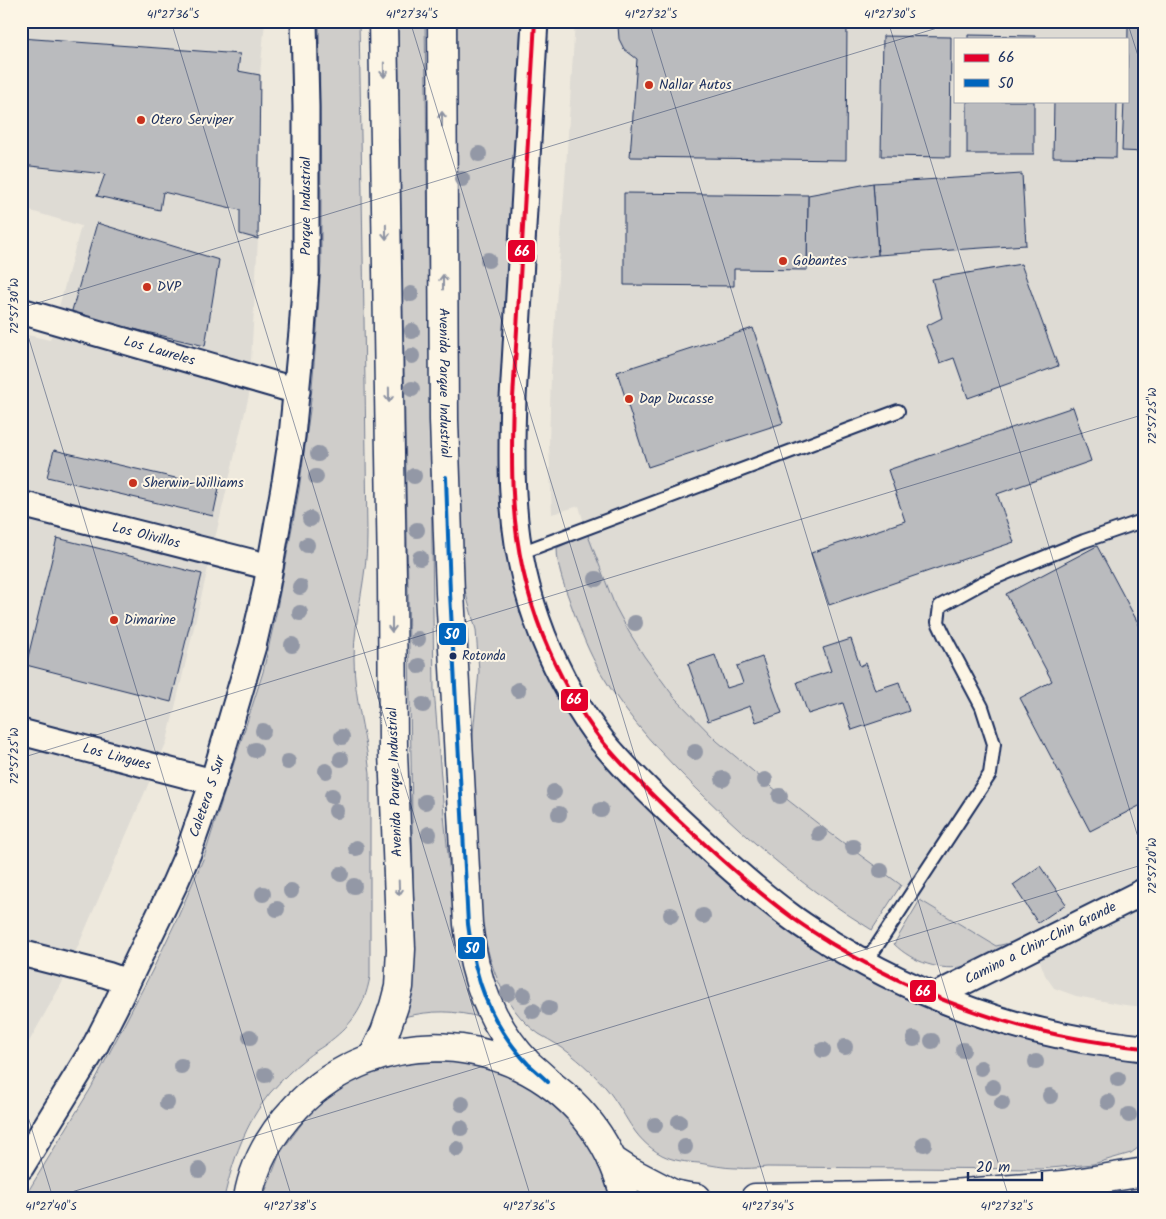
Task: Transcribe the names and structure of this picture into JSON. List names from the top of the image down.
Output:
{
  "streets": {
    "highway": ["Avenida Parque Industrial"],
    "street": [
      "Parque Industrial",
      "Los Laureles",
      "Los Olivillos",
      "Los Lingues",
      "Caletera 5 Sur",
      "Camino a Chin-Chin Grande"
    ]
  },
  "crossings": [
    ["Parque Industrial", "Los Laureles"],
    ["Parque Industrial", "Caletera 5 Sur"],
    ["Los Laureles", "Caletera 5 Sur"],
    ["Los Olivillos", "Caletera 5 Sur"],
    ["Los Lingues", "Caletera 5 Sur"]
  ],
  "places": [
    "Nallar Autos",
    "Otero Serviper",
    "Gobantes",
    "DVP",
    "Dap Ducasse",
    "Sherwin-Williams",
    "Dimarine",
    "Rotonda"
  ],
  "lines": ["transit line 66", "transit line 50"],
  "legend": ["66", "50"],
  "scale_bar": "20 m",
  "coordinates": [
    "41°27'36\"S",
    "41°27'34\"S",
    "41°27'32\"S",
    "41°27'30\"S",
    "72°57'30\"W",
    "72°57'25\"W",
    "72°57'20\"W",
    "41°27'40\"S",
    "41°27'38\"S"
  ]
}
